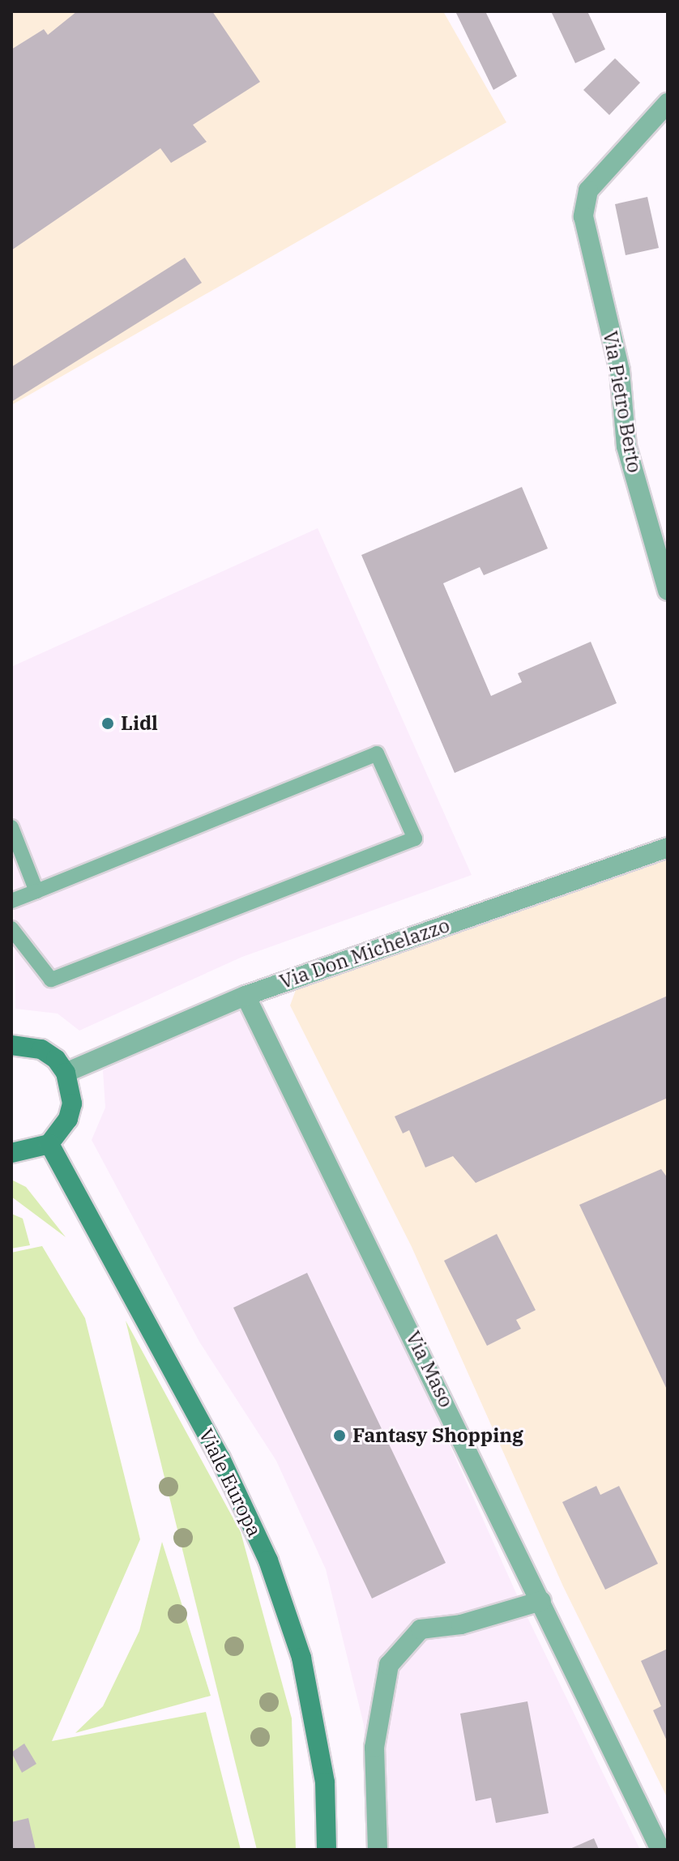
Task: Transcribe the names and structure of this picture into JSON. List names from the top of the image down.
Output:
{
  "streets": {
    "main road": ["Viale Europa"],
    "street": ["Via Pietro Berto", "Via Don Michelazzo", "Via Maso"]
  },
  "crossings": [
    ["Via Don Michelazzo", "Via Maso"]
  ],
  "places": ["Lidl", "Fantasy Shopping"]
}
